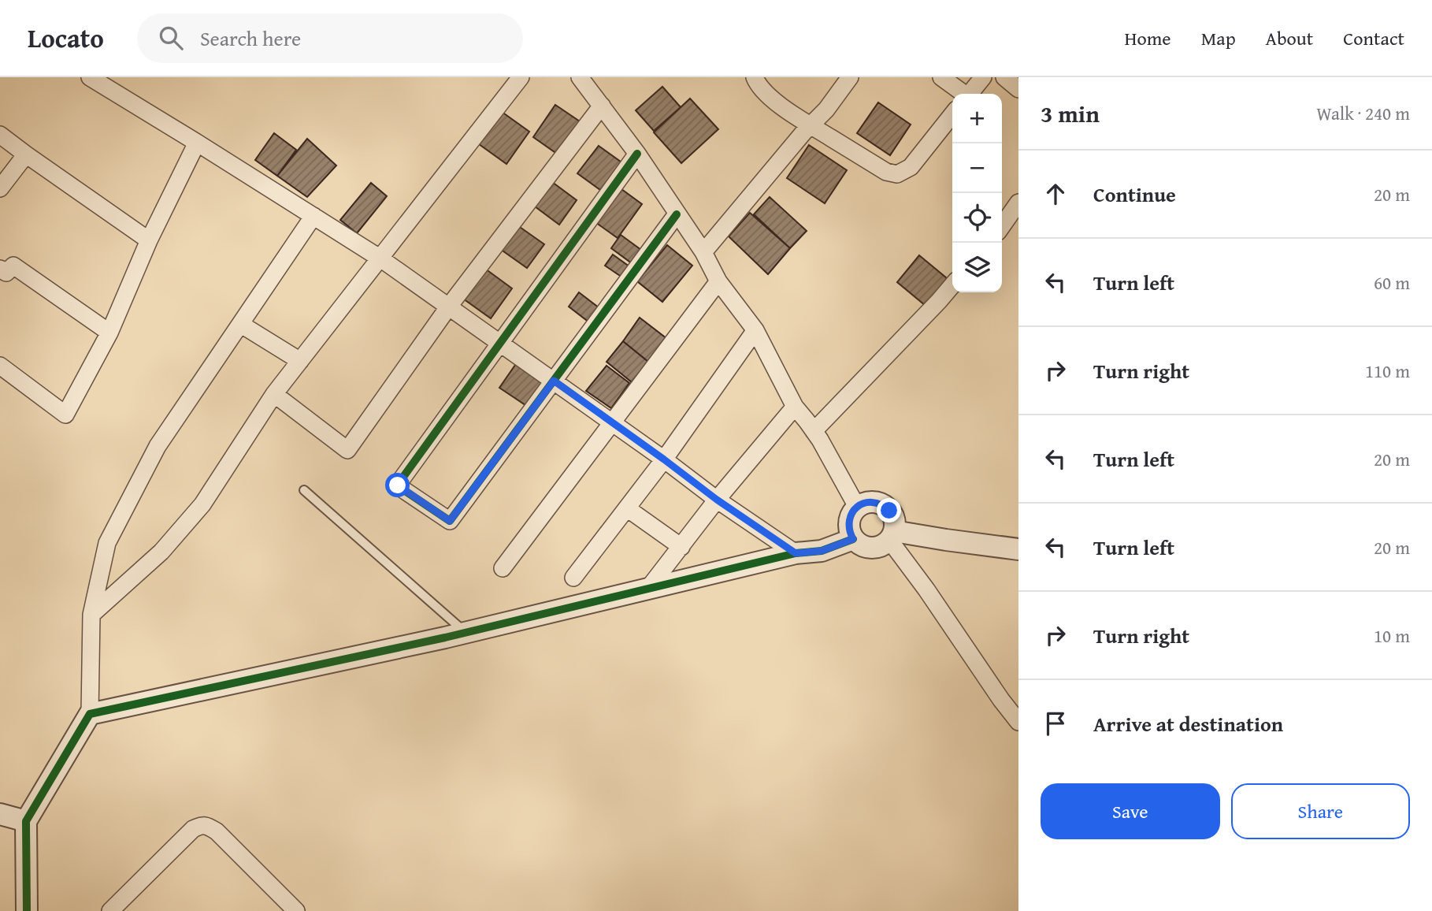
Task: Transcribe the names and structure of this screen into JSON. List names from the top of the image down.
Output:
{
  "page": {
    "header": "Locato",
    "search": "Search here",
    "nav": [
      "Home",
      "Map",
      "About",
      "Contact"
    ],
    "heading": ["3 min", "Walk · 240 m"],
    "map_buttons": ["+", "−"],
    "list": [
      ["Continue", "20 m"],
      ["Turn left", "60 m"],
      ["Turn right", "110 m"],
      ["Turn left", "20 m"],
      ["Turn left", "20 m"],
      ["Turn right", "10 m"],
      "Arrive at destination"
    ],
    "buttons": ["Save", "Share"]
  }
}
